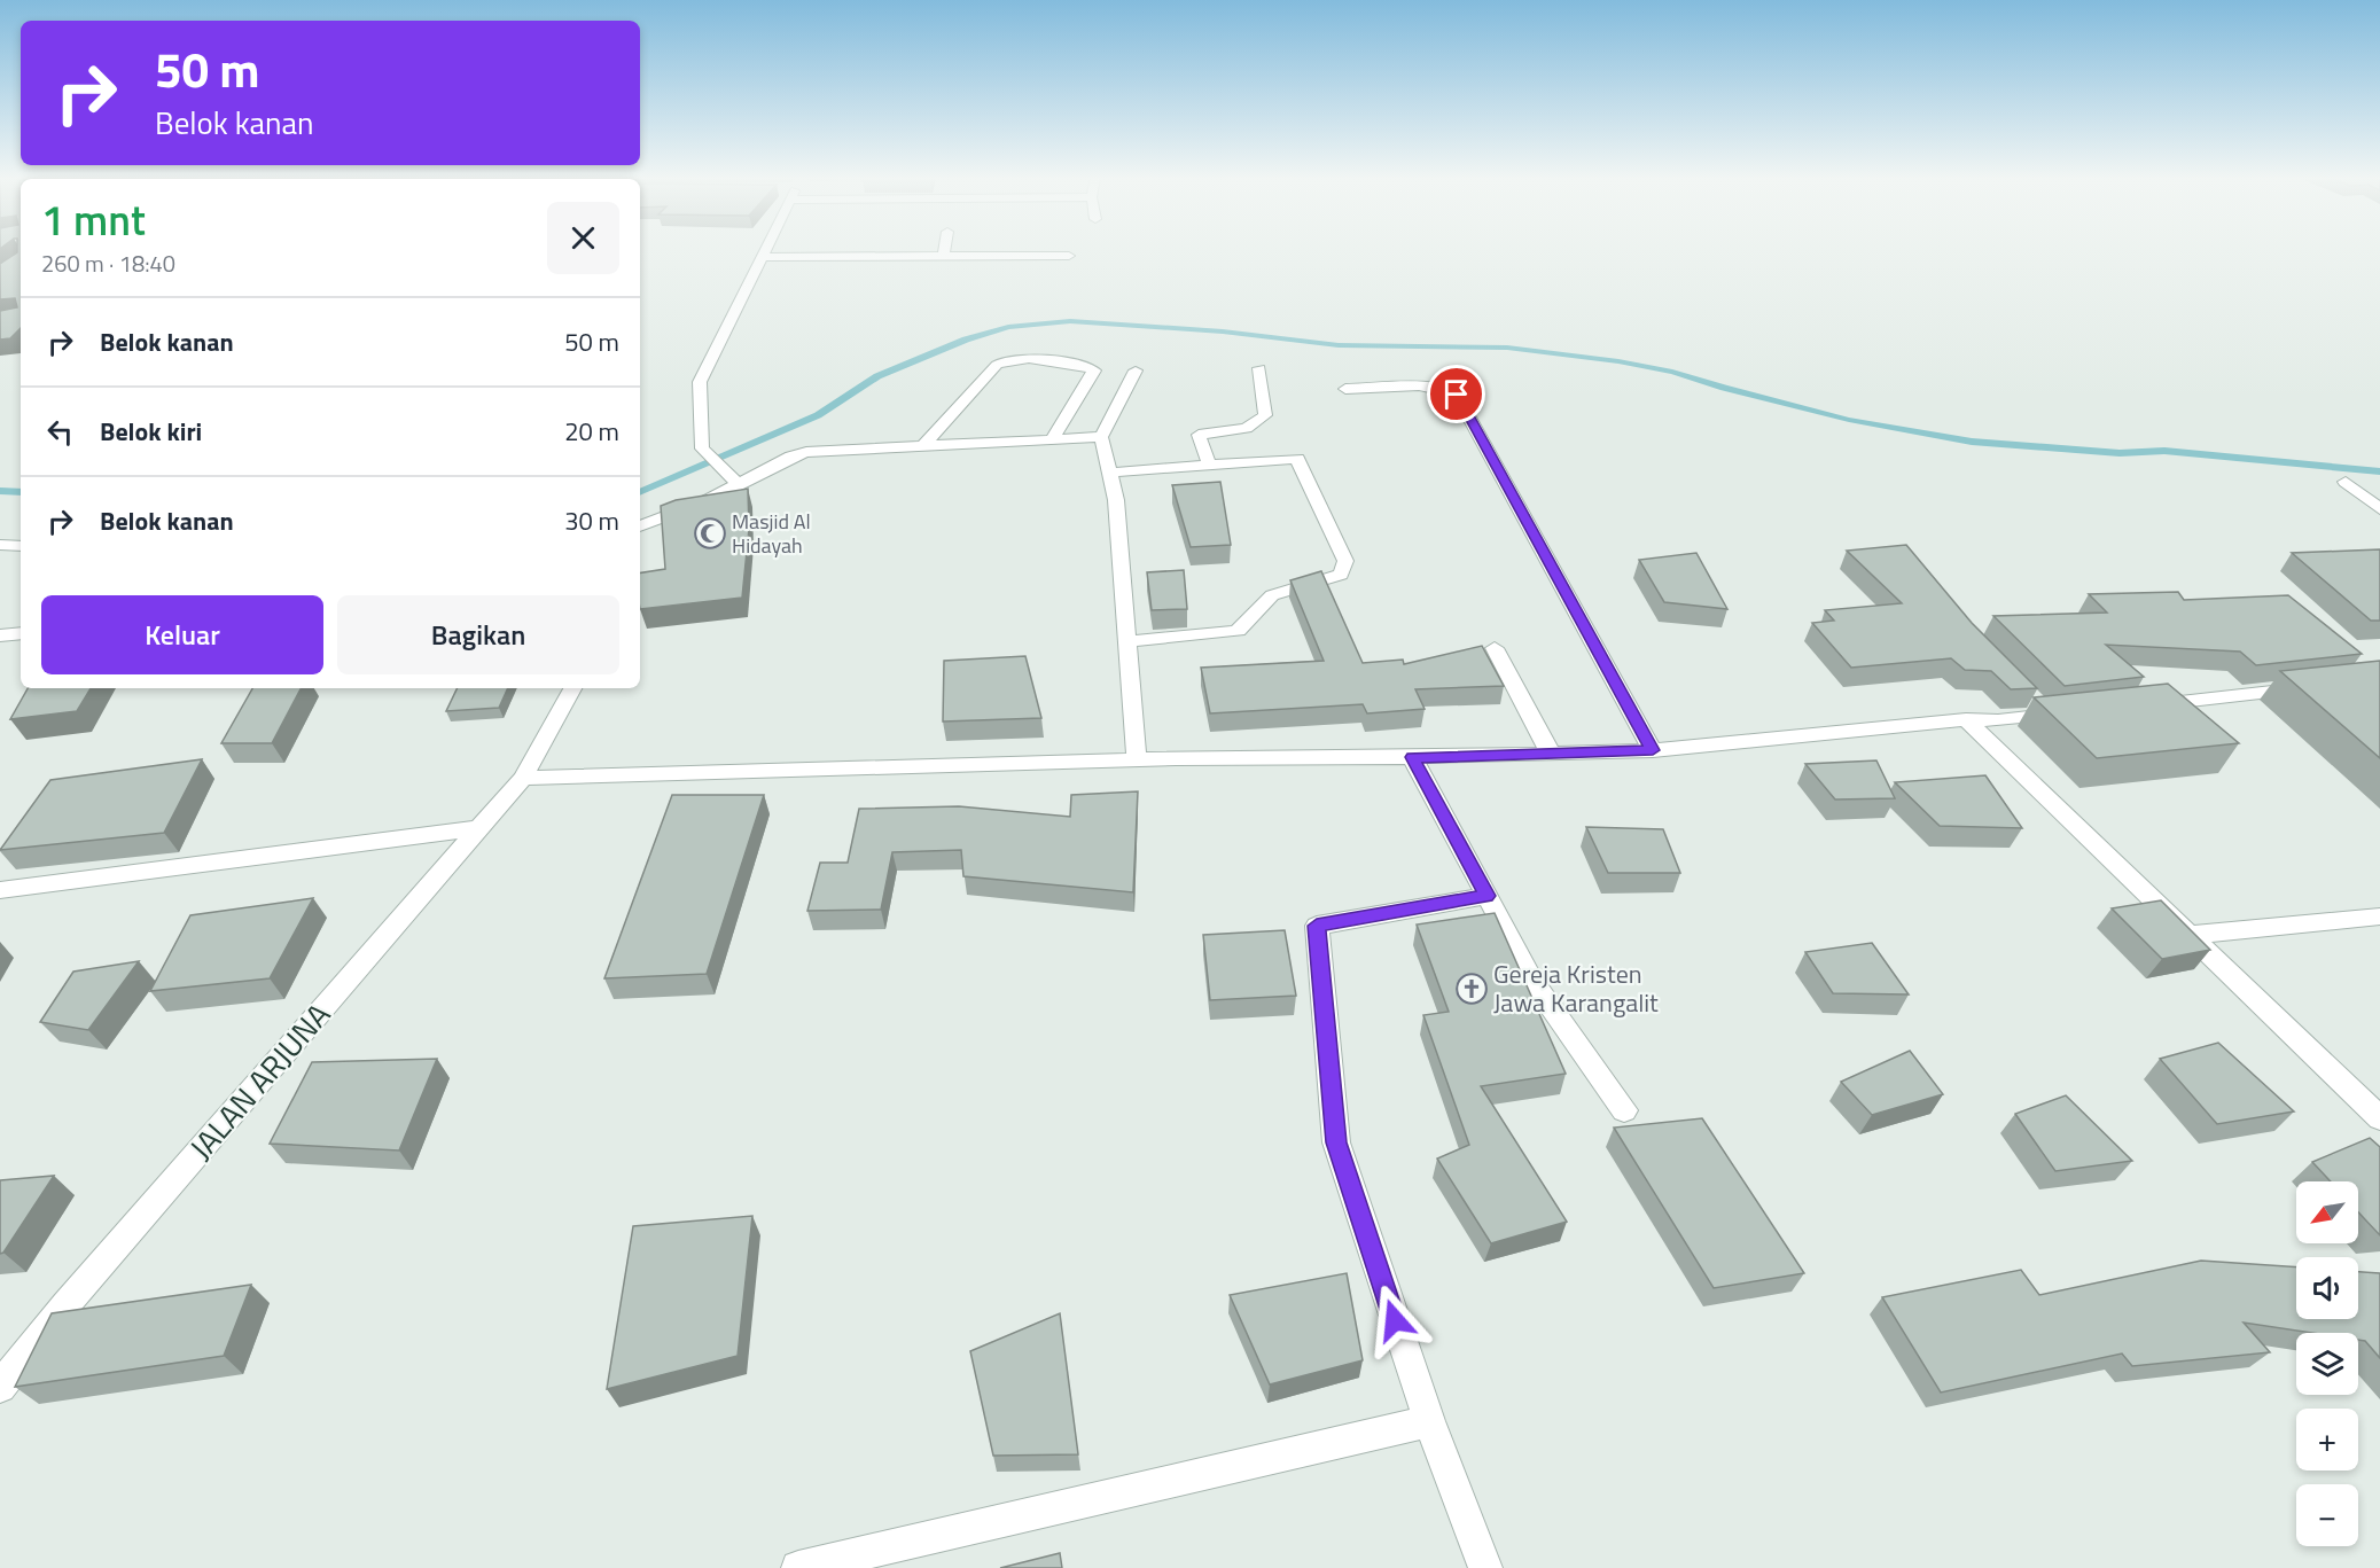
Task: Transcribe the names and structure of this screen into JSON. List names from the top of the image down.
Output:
{
  "streets": {
    "street": ["JALAN ARJUNA"]
  },
  "places": {
    "mosque": ["Masjid Al Hidayah"],
    "church": ["Gereja Kristen Jawa Karangalit"]
  },
  "north": "bottom left",
  "page": {
    "turn": ["50 m", "Belok kanan"],
    "heading": ["1 mnt", "260 m · 18:40"],
    "list": [
      {
        "name": "Belok kanan",
        "value": "50 m"
      },
      {
        "name": "Belok kiri",
        "value": "20 m"
      },
      {
        "name": "Belok kanan",
        "value": "30 m"
      }
    ],
    "buttons": ["Keluar", "Bagikan"],
    "map_buttons": ["+", "−"]
  }
}
